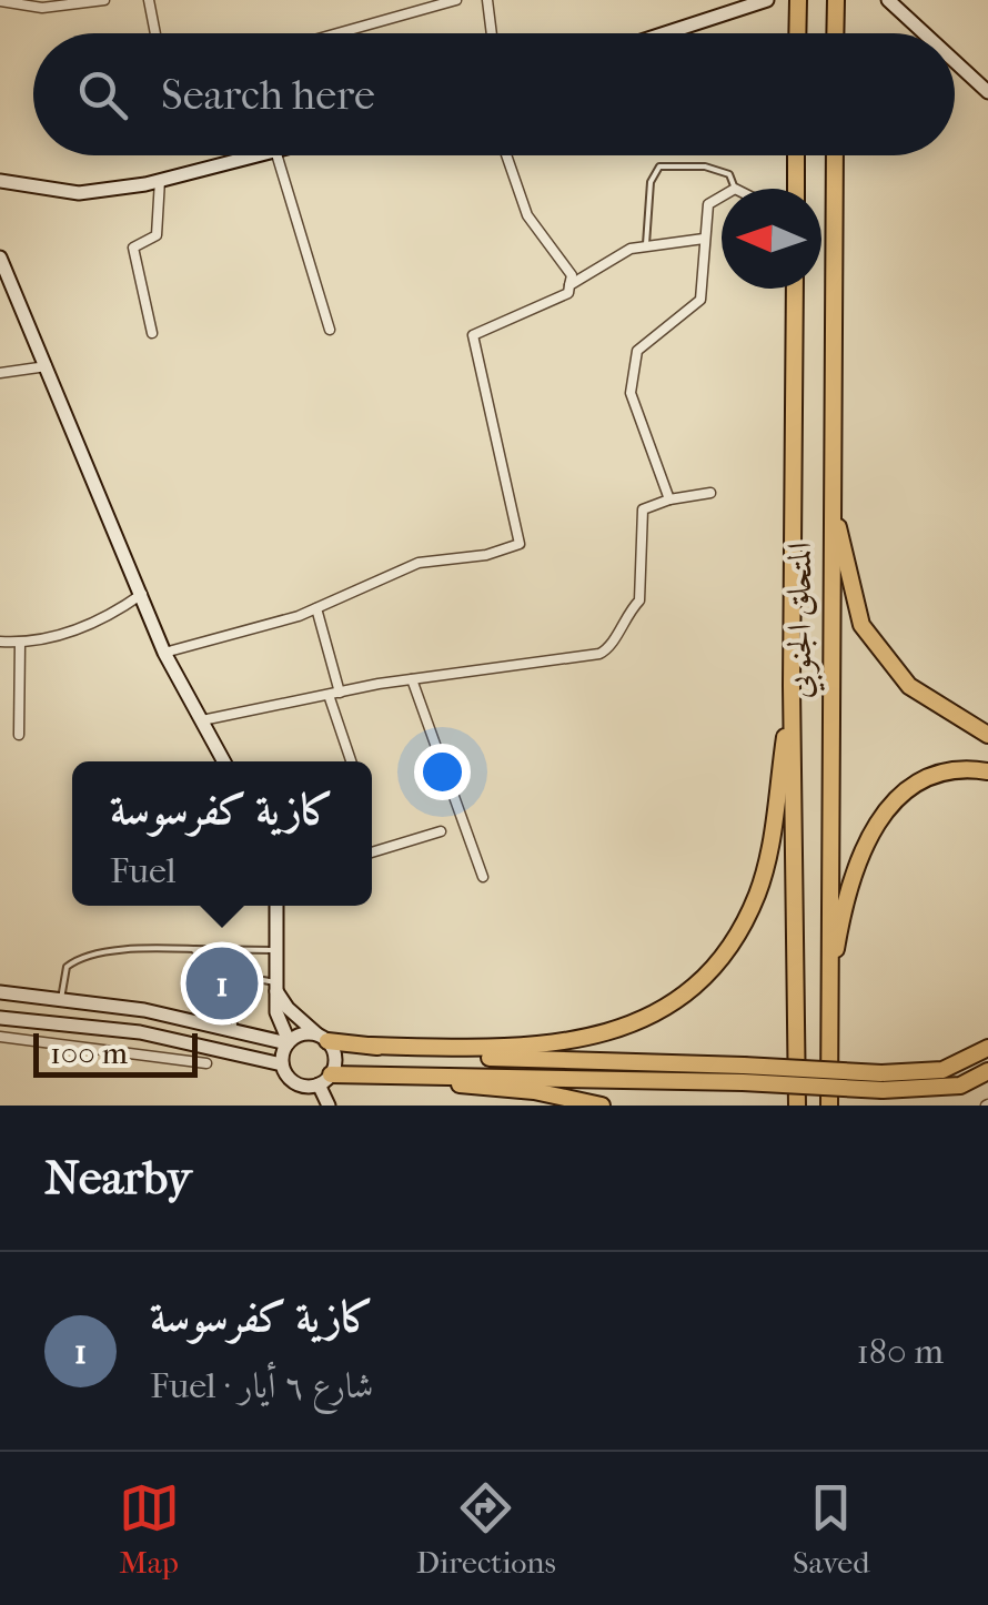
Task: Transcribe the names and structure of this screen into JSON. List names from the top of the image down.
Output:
{
  "streets": {
    "highway": ["المتحلق الجنوبي"]
  },
  "scale_bar": "100 m",
  "north": "left",
  "page": {
    "search": "Search here",
    "popup": ["كازية كفرسوسة", "Fuel"],
    "pins": "1",
    "scale": "100 m",
    "heading": "Nearby",
    "list": [
      {
        "mark": "1",
        "name": "كازية كفرسوسة",
        "note": "Fuel · شارع ٦ أيار",
        "value": "180 m"
      }
    ],
    "nav": ["Map", "Directions", "Saved"]
  }
}
